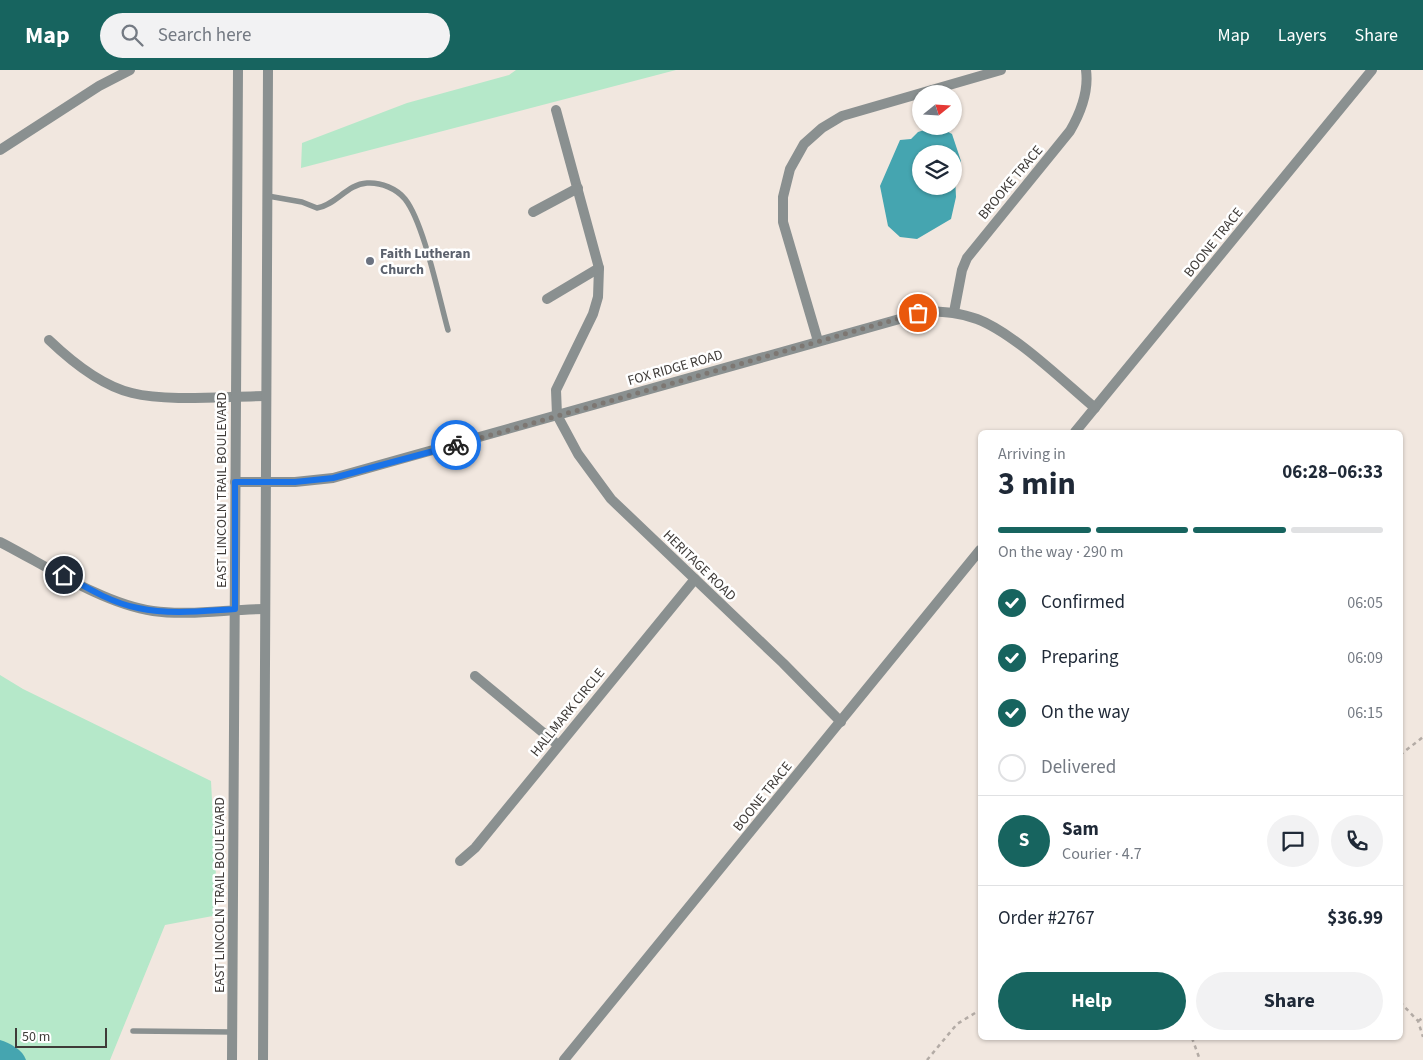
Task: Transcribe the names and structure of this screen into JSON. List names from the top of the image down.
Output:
{
  "streets": {
    "street": [
      "BROOKE TRACE",
      "BOONE TRACE",
      "FOX RIDGE ROAD",
      "EAST LINCOLN TRAIL BOULEVARD",
      "HERITAGE ROAD",
      "HALLMARK CIRCLE"
    ]
  },
  "crossings": [
    ["BROOKE TRACE", "FOX RIDGE ROAD"],
    ["BOONE TRACE", "FOX RIDGE ROAD"],
    ["BOONE TRACE", "HERITAGE ROAD"],
    ["FOX RIDGE ROAD", "EAST LINCOLN TRAIL BOULEVARD"],
    ["FOX RIDGE ROAD", "HERITAGE ROAD"],
    ["HERITAGE ROAD", "HALLMARK CIRCLE"]
  ],
  "places": ["Faith Lutheran Church"],
  "scale_bar": "50 m",
  "north": "right",
  "page": {
    "header": "Map",
    "search": "Search here",
    "nav": ["Map", "Layers", "Share"],
    "heading": ["3 min", "Arriving in", "06:28–06:33"],
    "panel": [
      "Sam",
      "Courier · 4.7",
      "Order #2767",
      "$36.99"
    ],
    "bar": "On the way · 290 m",
    "list": [
      ["Confirmed", "06:05"],
      ["Preparing", "06:09"],
      ["On the way", "06:15"],
      "Delivered"
    ],
    "round": "S",
    "buttons": ["Help", "Share"],
    "scale": "50 m"
  }
}
